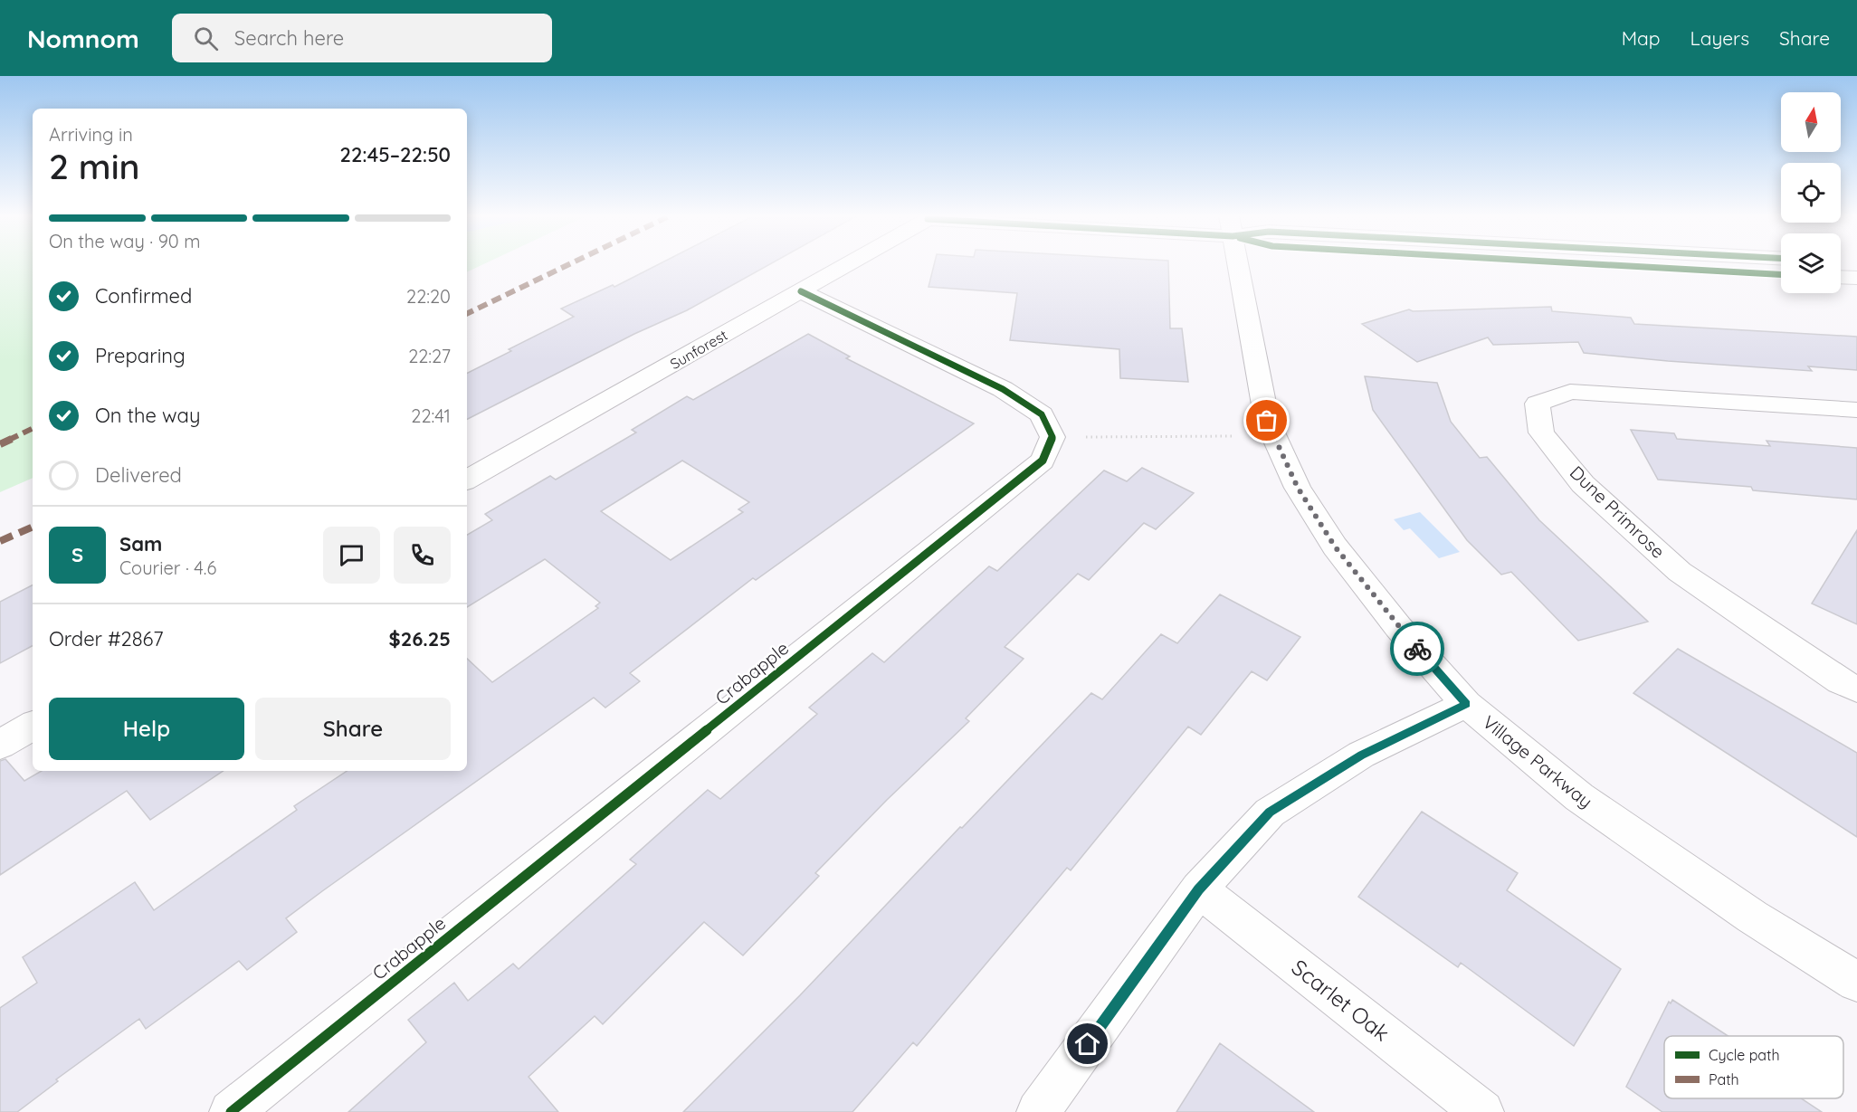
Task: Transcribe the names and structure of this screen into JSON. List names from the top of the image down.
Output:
{
  "streets": {
    "street": [
      "Sunforest",
      "Dune Primrose",
      "Crabapple",
      "Village Parkway",
      "Scarlet Oak"
    ]
  },
  "legend": ["Cycle path", "Path"],
  "north": "top",
  "page": {
    "header": "Nomnom",
    "search": "Search here",
    "nav": ["Map", "Layers", "Share"],
    "heading": ["2 min", "Arriving in", "22:45–22:50"],
    "panel": [
      "Sam",
      "Courier · 4.6",
      "Order #2867",
      "$26.25"
    ],
    "bar": "On the way · 90 m",
    "list": [
      ["Confirmed", "22:20"],
      ["Preparing", "22:27"],
      ["On the way", "22:41"],
      "Delivered"
    ],
    "round": "S",
    "buttons": ["Help", "Share"]
  }
}
